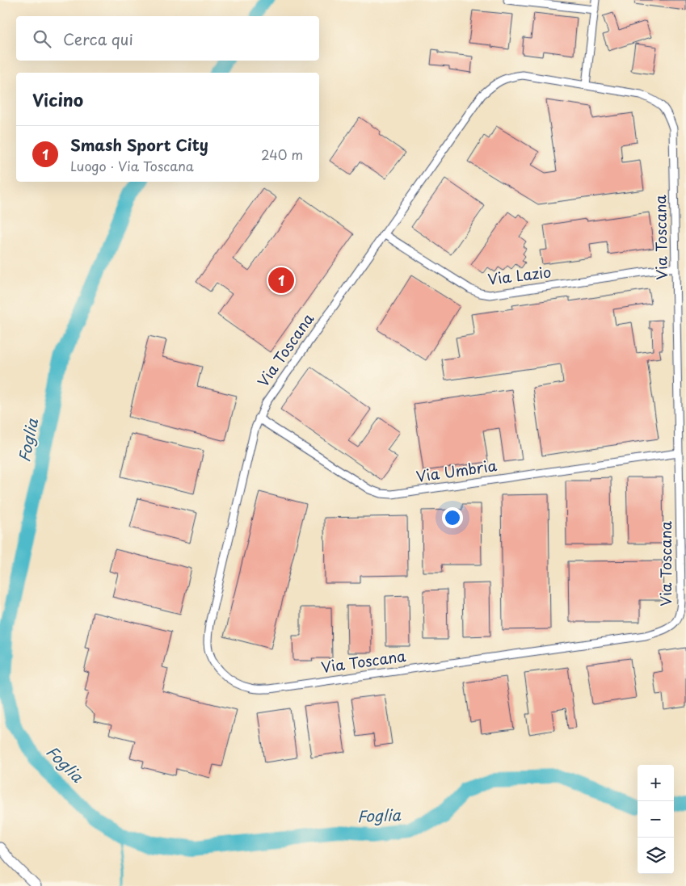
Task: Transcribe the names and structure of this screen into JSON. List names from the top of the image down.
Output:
{
  "streets": {
    "street": ["Via Toscana", "Via Lazio", "Via Umbria"]
  },
  "crossings": [
    ["Via Toscana", "Via Lazio"],
    ["Via Toscana", "Via Umbria"]
  ],
  "water": ["Foglia"],
  "page": {
    "search": "Cerca qui",
    "heading": "Vicino",
    "list": [
      {
        "mark": "1",
        "name": "Smash Sport City",
        "note": "Luogo · Via Toscana",
        "value": "240 m"
      }
    ],
    "pins": "1",
    "map_buttons": ["+", "−"]
  }
}
